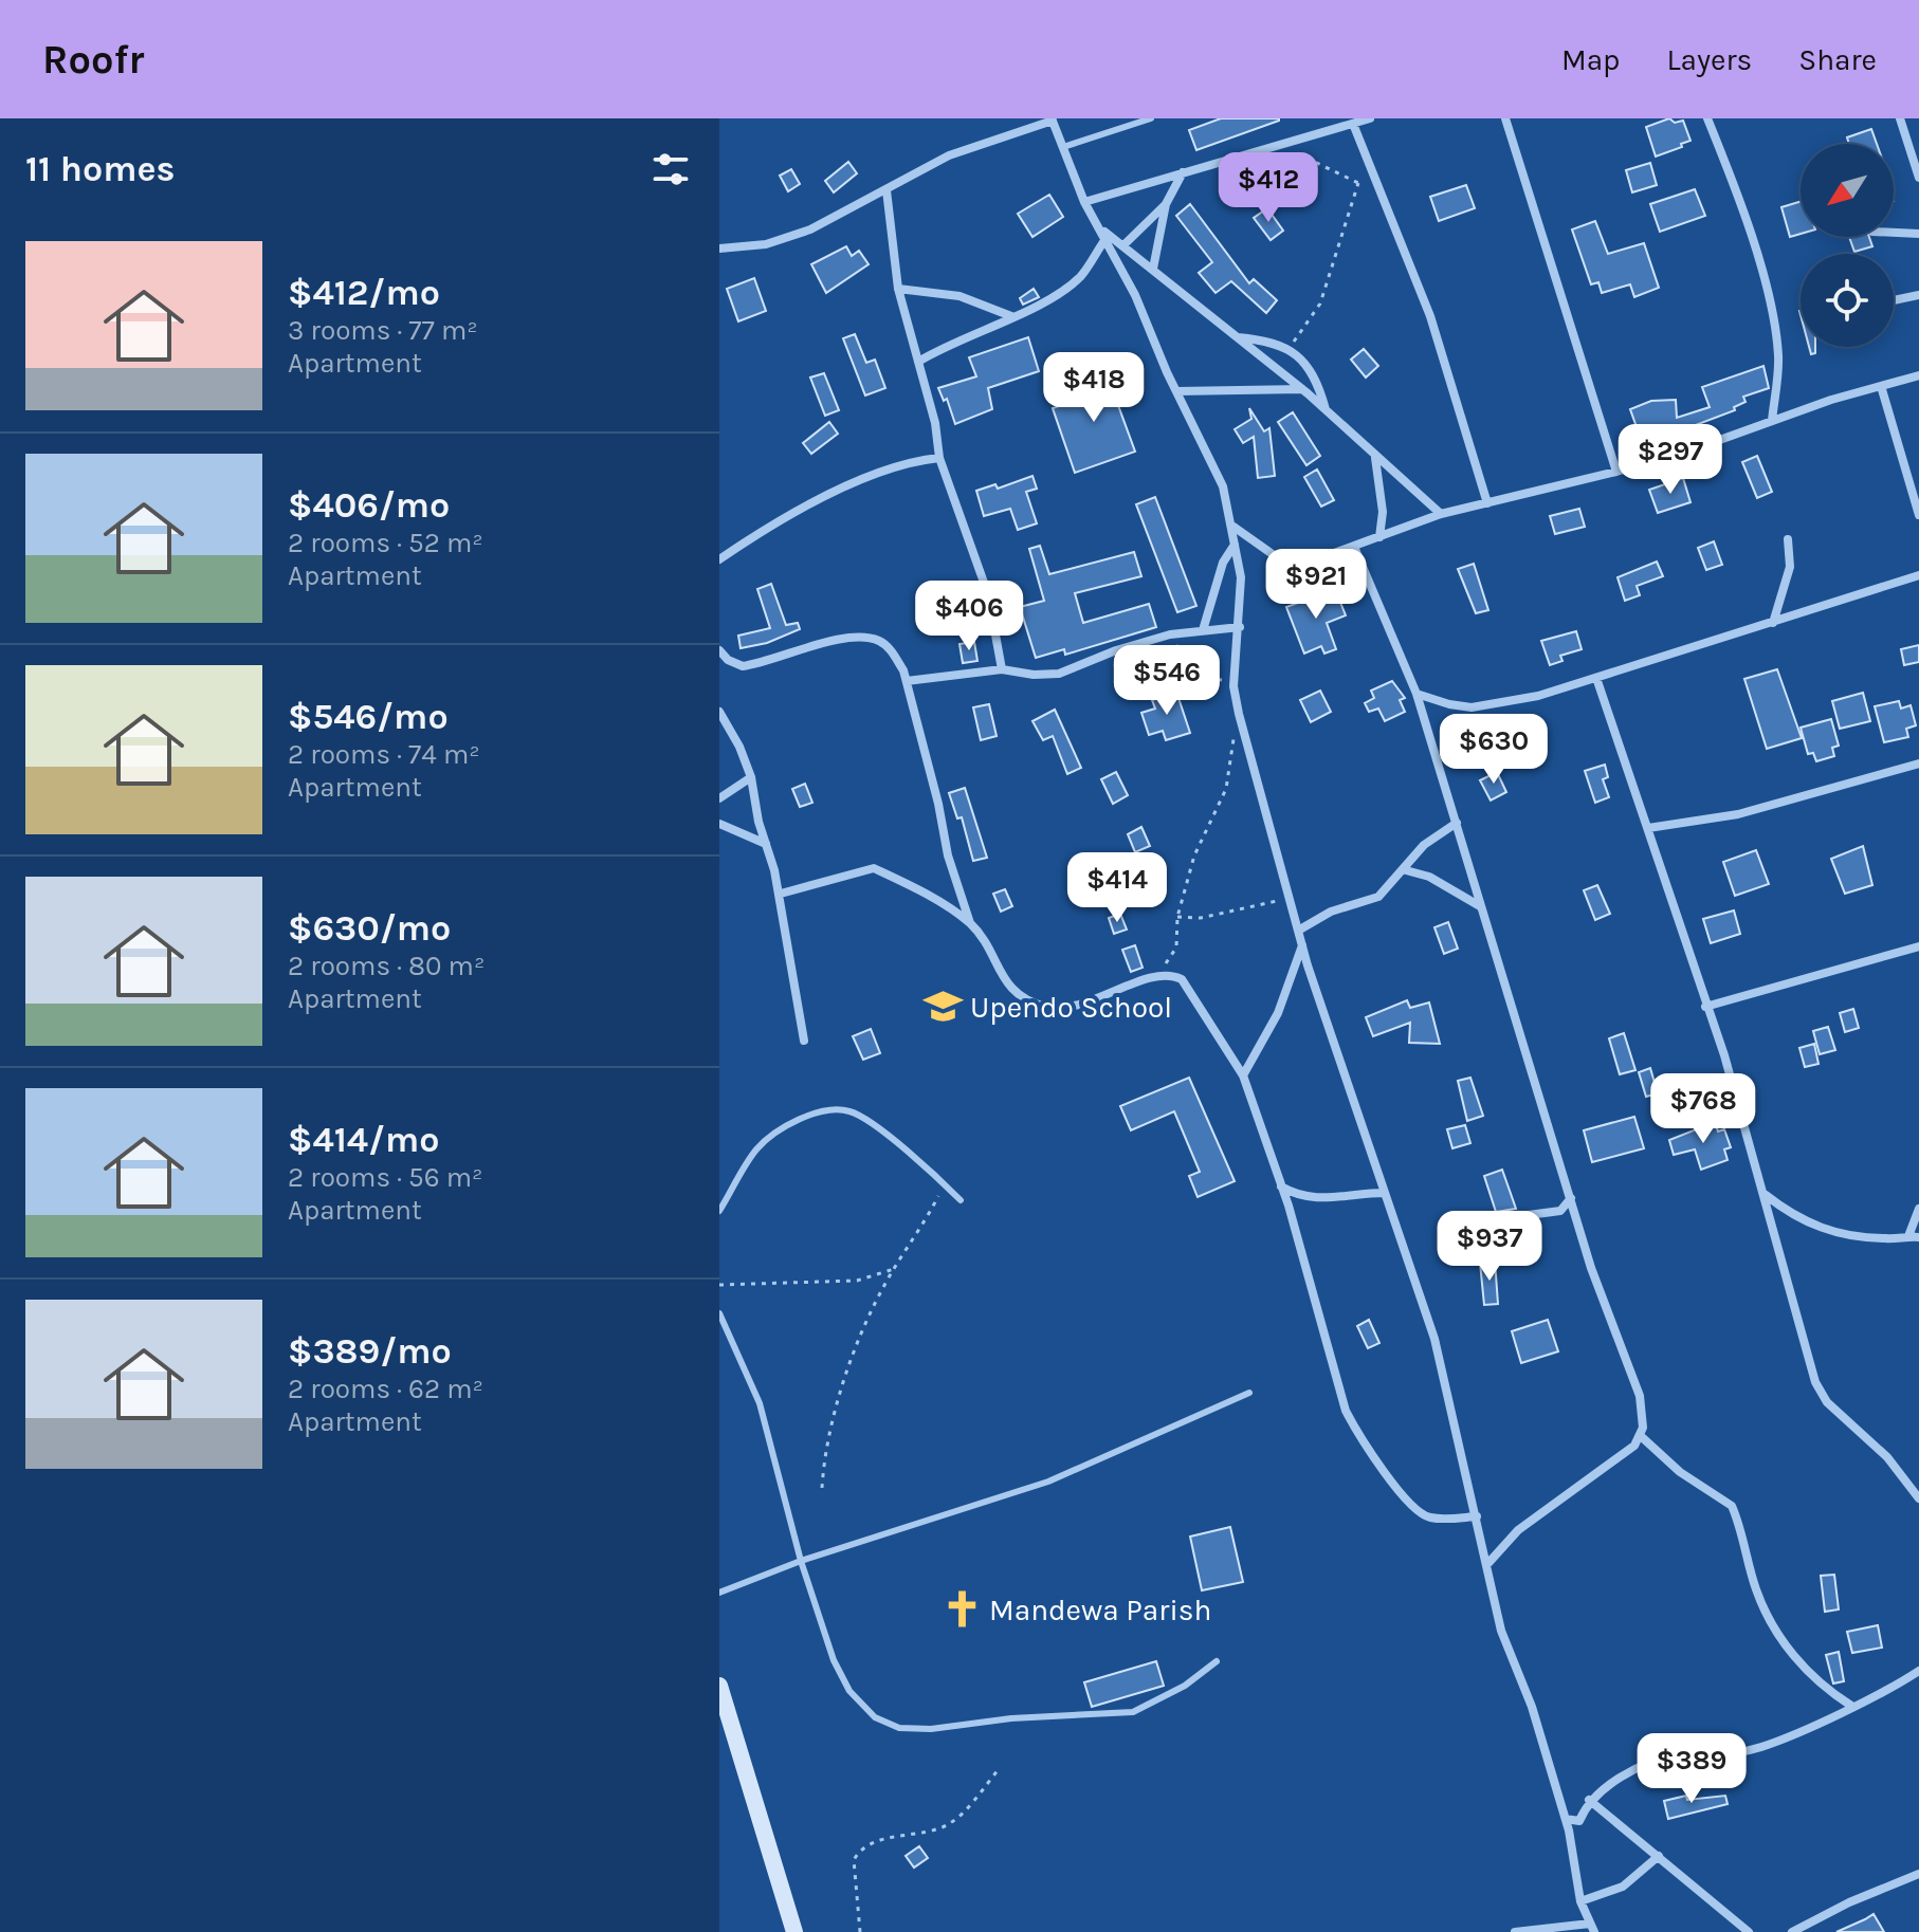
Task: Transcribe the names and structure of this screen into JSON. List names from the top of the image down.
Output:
{
  "places": {
    "school or university": ["Upendo School"],
    "church": ["Mandewa Parish"]
  },
  "north": "bottom left",
  "page": {
    "header": "Roofr",
    "nav": ["Map", "Layers", "Share"],
    "heading": "11 homes",
    "price": [
      "$412",
      "$418",
      "$297",
      "$921",
      "$406",
      "$546",
      "$630",
      "$414",
      "$768",
      "$937",
      "$389"
    ],
    "list": [
      {
        "name": "$412/mo",
        "note": "3 rooms · 77 m² · Apartment"
      },
      {
        "name": "$406/mo",
        "note": "2 rooms · 52 m² · Apartment"
      },
      {
        "name": "$546/mo",
        "note": "2 rooms · 74 m² · Apartment"
      },
      {
        "name": "$630/mo",
        "note": "2 rooms · 80 m² · Apartment"
      },
      {
        "name": "$414/mo",
        "note": "2 rooms · 56 m² · Apartment"
      },
      {
        "name": "$389/mo",
        "note": "2 rooms · 62 m² · Apartment"
      }
    ]
  }
}
